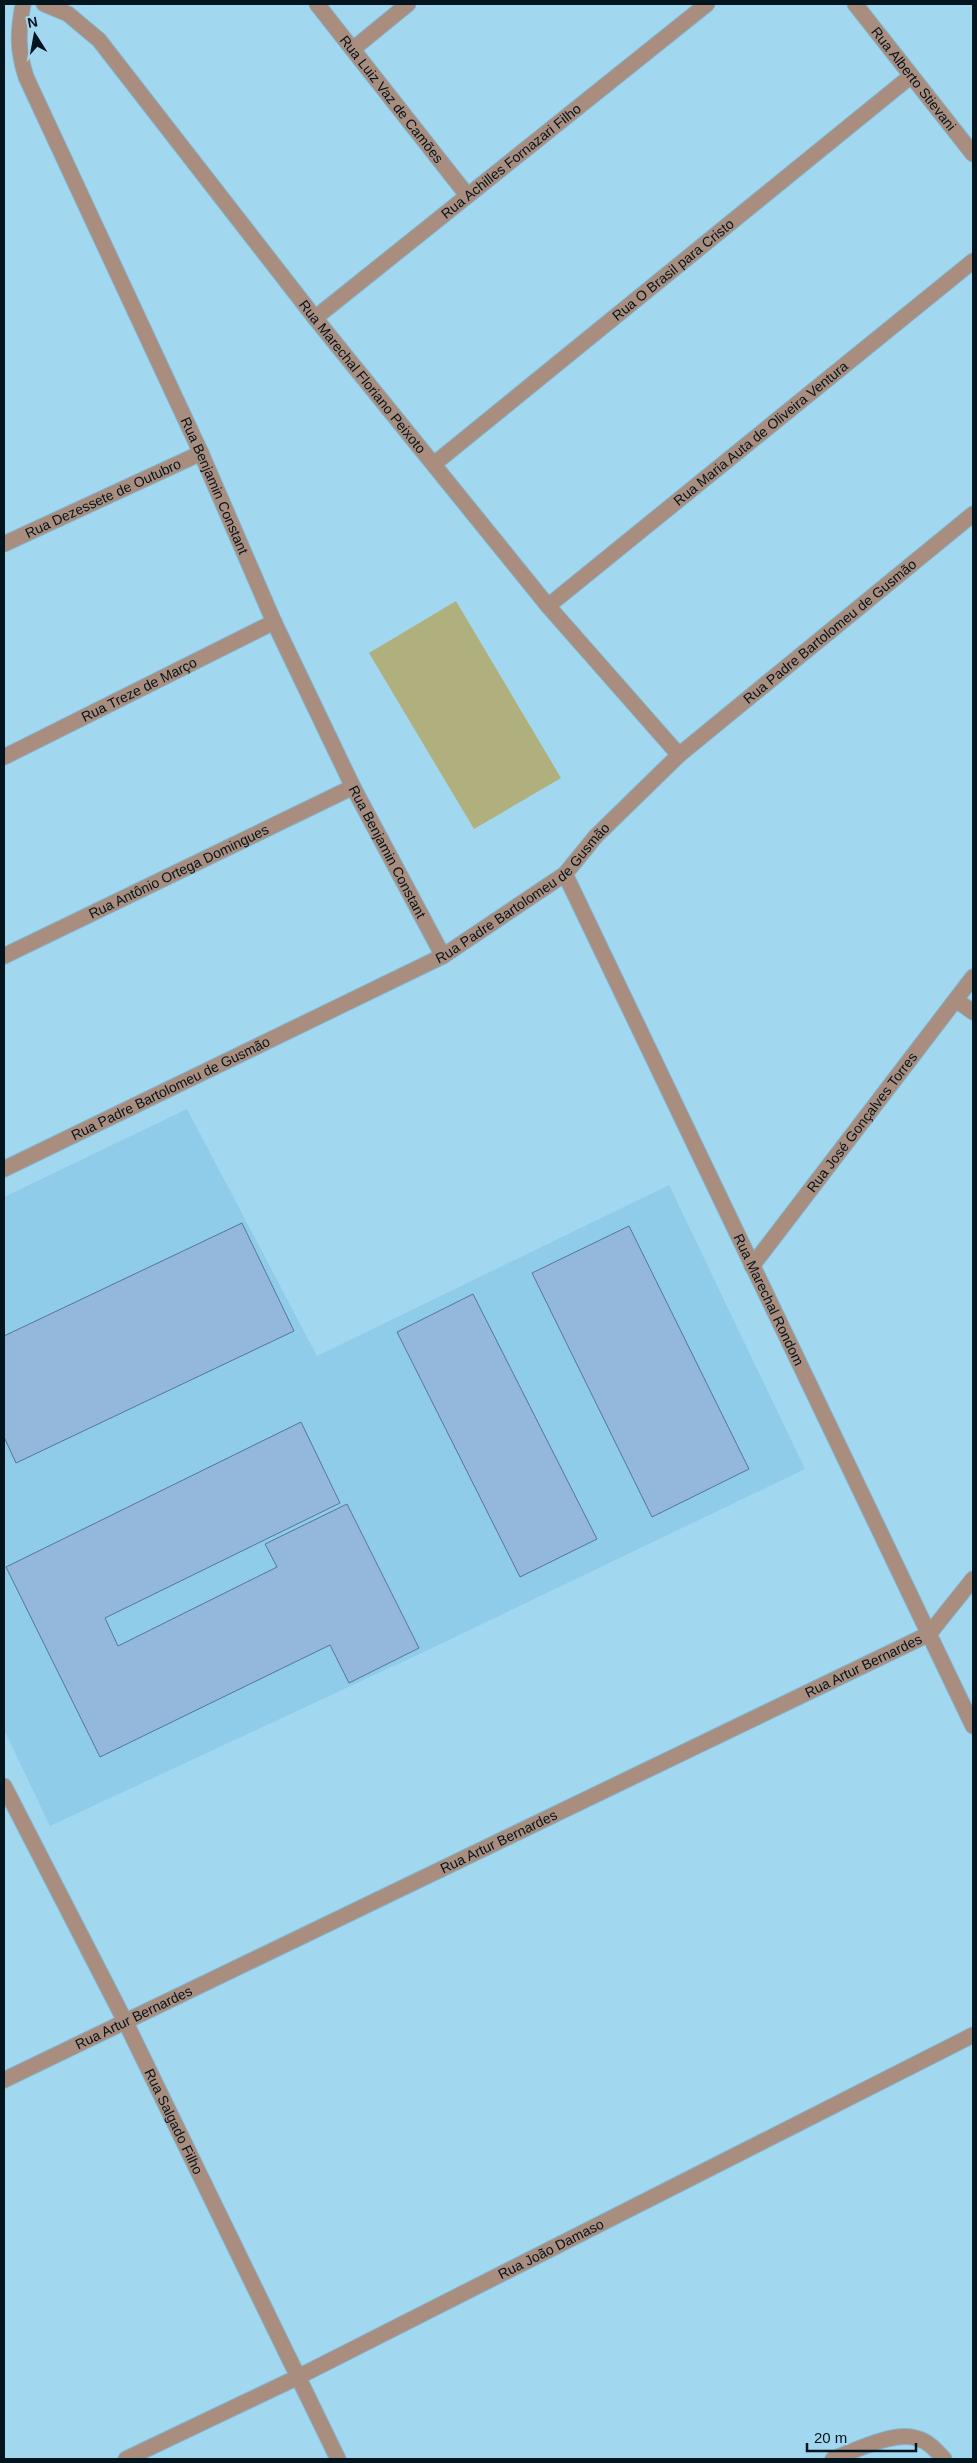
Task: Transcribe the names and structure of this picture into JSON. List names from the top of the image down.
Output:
{
  "streets": {
    "street": [
      "Rua Alberto Stievani",
      "Rua Luiz Vaz de Camões",
      "Rua Achilles Fornazari Filho",
      "Rua O Brasil para Cristo",
      "Rua Marechal Floriano Peixoto",
      "Rua Maria Auta de Oliveira Ventura",
      "Rua Benjamin Constant",
      "Rua Dezessete de Outubro",
      "Rua Padre Bartolomeu de Gusmão",
      "Rua Treze de Março",
      "Rua Antônio Ortega Domingues",
      "Rua José Gonçalves Torres",
      "Rua Marechal Rondom",
      "Rua Artur Bernardes",
      "Rua Salgado Filho",
      "Rua João Damaso"
    ]
  },
  "crossings": [
    ["Rua Alberto Stievani", "Rua O Brasil para Cristo"],
    ["Rua Luiz Vaz de Camões", "Rua Achilles Fornazari Filho"],
    ["Rua Achilles Fornazari Filho", "Rua Marechal Floriano Peixoto"],
    ["Rua O Brasil para Cristo", "Rua Marechal Floriano Peixoto"],
    ["Rua Marechal Floriano Peixoto", "Rua Maria Auta de Oliveira Ventura"],
    ["Rua Marechal Floriano Peixoto", "Rua Padre Bartolomeu de Gusmão"],
    ["Rua Benjamin Constant", "Rua Dezessete de Outubro"],
    ["Rua Benjamin Constant", "Rua Padre Bartolomeu de Gusmão"],
    ["Rua Benjamin Constant", "Rua Treze de Março"],
    ["Rua Benjamin Constant", "Rua Antônio Ortega Domingues"],
    ["Rua Padre Bartolomeu de Gusmão", "Rua Marechal Rondom"],
    ["Rua José Gonçalves Torres", "Rua Marechal Rondom"],
    ["Rua Marechal Rondom", "Rua Artur Bernardes"],
    ["Rua Artur Bernardes", "Rua Salgado Filho"],
    ["Rua Salgado Filho", "Rua João Damaso"]
  ],
  "scale_bar": "20 m",
  "north": "top"
}
